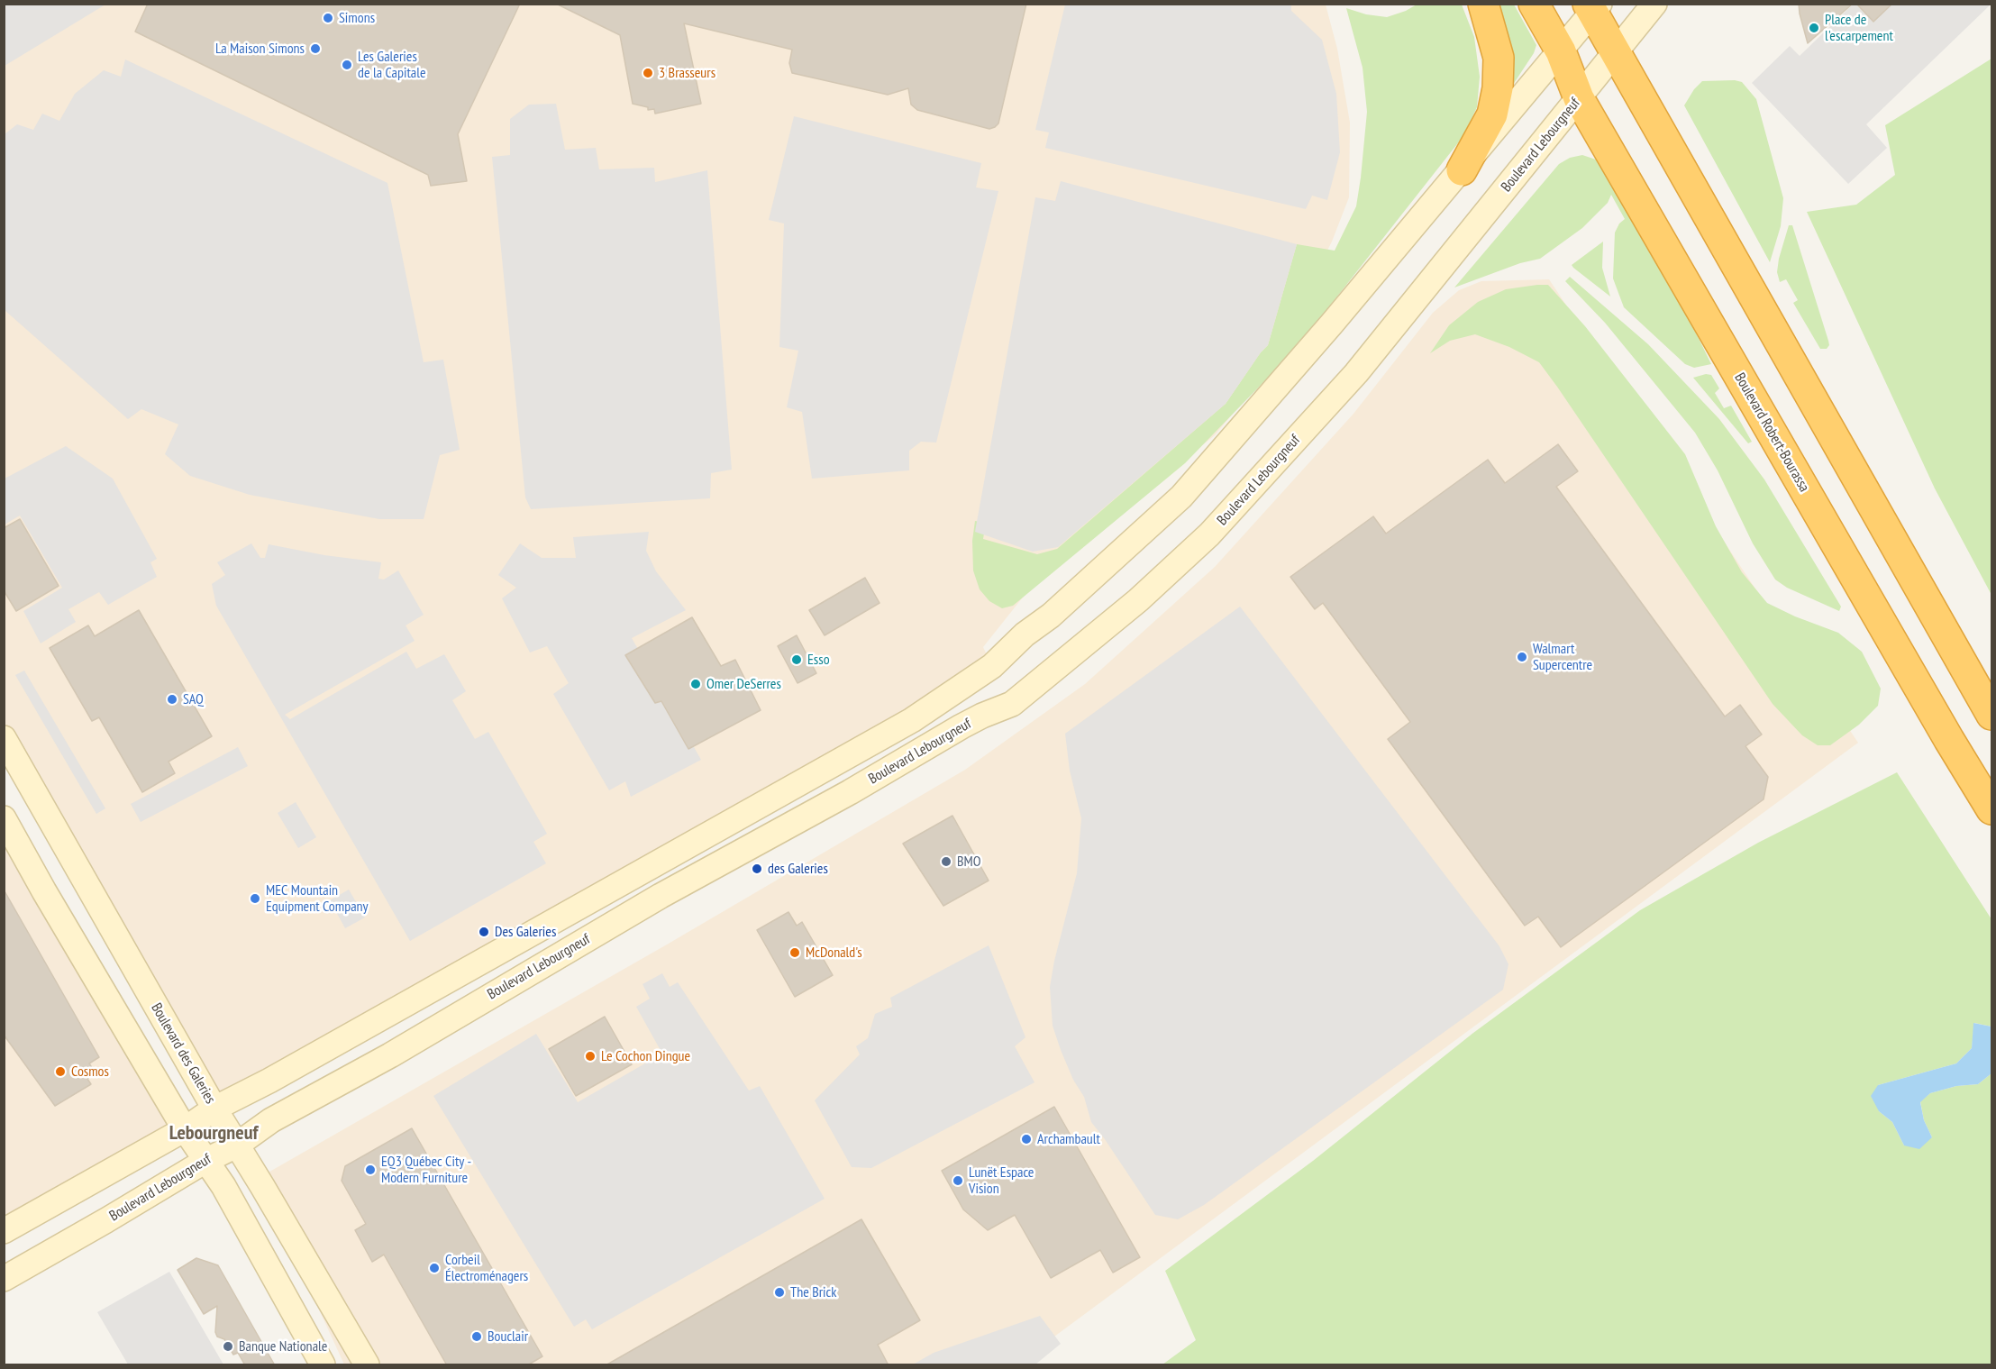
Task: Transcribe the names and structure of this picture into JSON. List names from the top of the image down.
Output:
{
  "streets": {
    "highway": ["Boulevard Robert-Bourassa"],
    "main road": ["Boulevard Lebourgneuf", "Boulevard des Galeries"]
  },
  "crossings": [
    ["Boulevard Lebourgneuf", "Boulevard Robert-Bourassa"],
    ["Boulevard Lebourgneuf", "Boulevard des Galeries"]
  ],
  "districts": ["Lebourgneuf"],
  "places": [
    "Simons",
    "Place de l'escarpement",
    "La Maison Simons",
    "Les Galeries de la Capitale",
    "3 Brasseurs",
    "Walmart Supercentre",
    "Esso",
    "Omer DeSerres",
    "SAQ",
    "BMO",
    "des Galeries",
    "MEC Mountain Equipment Company",
    "Des Galeries",
    "McDonald's",
    "Le Cochon Dingue",
    "Cosmos",
    "Archambault",
    "EQ3 Québec City - Modern Furniture",
    "Lunët Espace Vision",
    "Corbeil Électroménagers",
    "The Brick",
    "Bouclair",
    "Banque Nationale"
  ]
}
